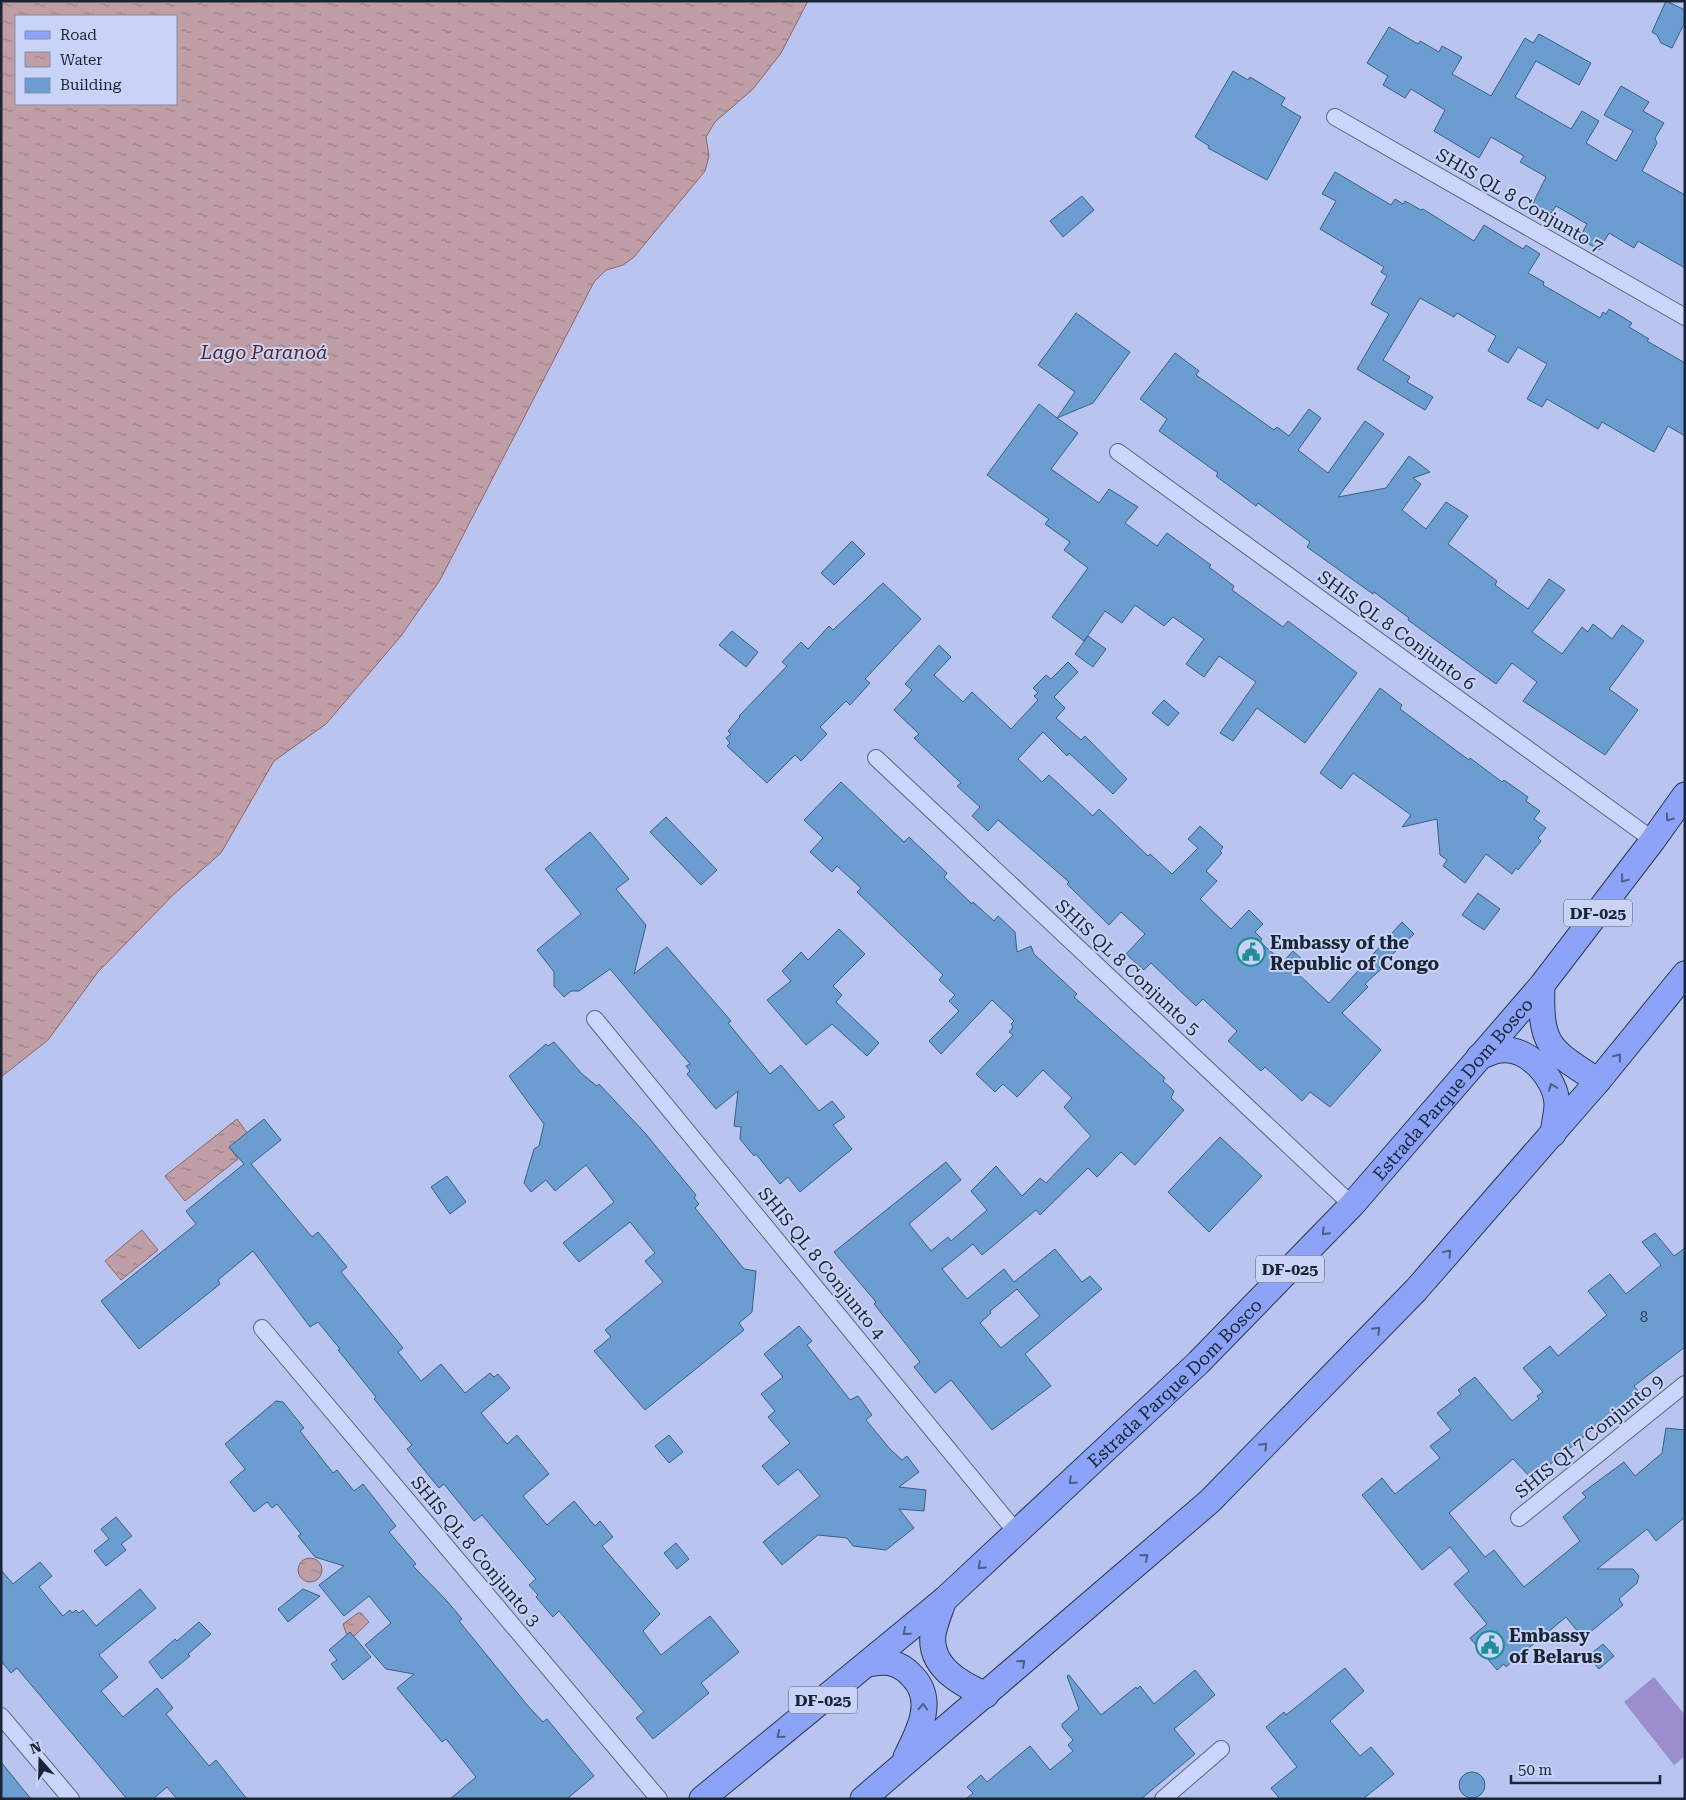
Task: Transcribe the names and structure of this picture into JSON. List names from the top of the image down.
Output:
{
  "streets": {
    "main road": ["DF-025", "Estrada Parque Dom Bosco"],
    "street": [
      "SHIS QL 8 Conjunto 7",
      "SHIS QL 8 Conjunto 6",
      "SHIS QL 8 Conjunto 5",
      "SHIS QL 8 Conjunto 4",
      "SHIS QI 7 Conjunto 9",
      "SHIS QL 8 Conjunto 3"
    ]
  },
  "crossings": [
    ["SHIS QL 8 Conjunto 6", "Estrada Parque Dom Bosco"],
    ["SHIS QL 8 Conjunto 5", "Estrada Parque Dom Bosco"],
    ["Estrada Parque Dom Bosco", "SHIS QL 8 Conjunto 4"]
  ],
  "water": ["Lago Paranoá"],
  "places": {
    "public building": ["Embassy of the Republic of Congo", "Embassy of Belarus"]
  },
  "house_numbers": ["8"],
  "legend": ["Road", "Water", "Building"],
  "scale_bar": "50 m",
  "north": "top"
}
